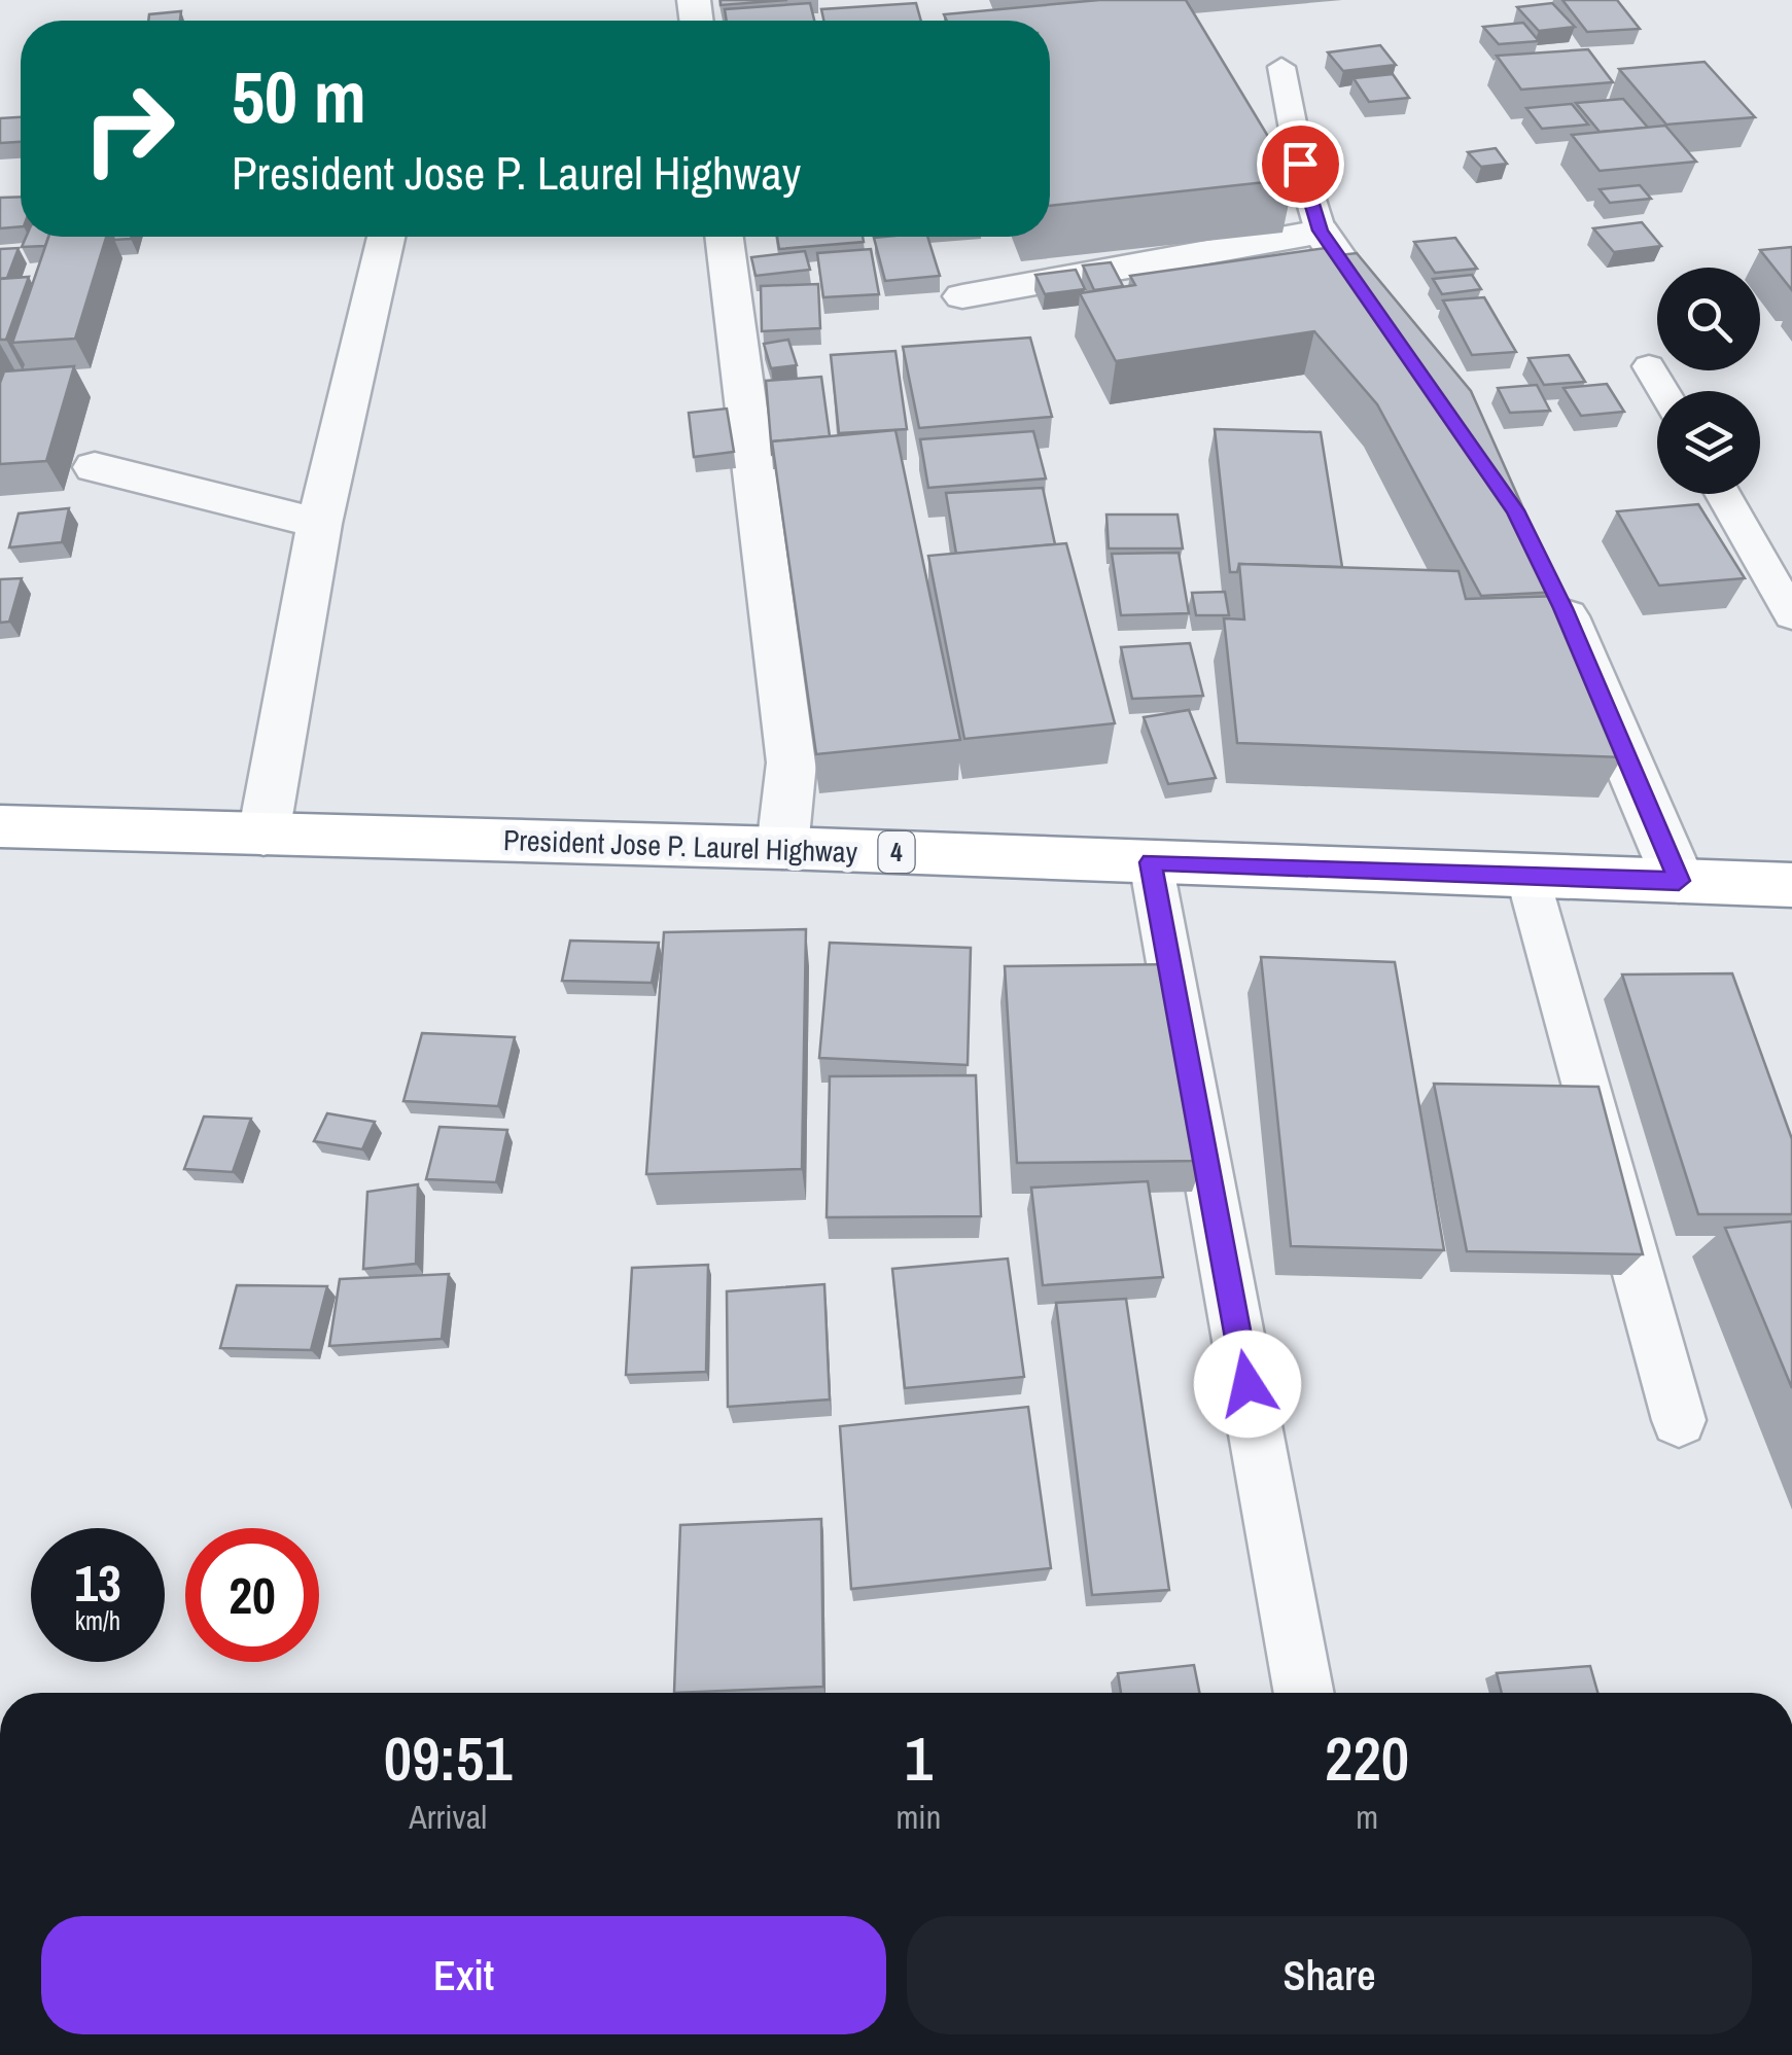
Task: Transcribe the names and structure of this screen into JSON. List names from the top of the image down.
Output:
{
  "streets": {
    "highway": ["President Jose P. Laurel Highway", "4"]
  },
  "page": {
    "turn": ["50 m", "President Jose P. Laurel Highway"],
    "speed": "13 km/h",
    "limit": "20",
    "eta": [
      "09:51",
      "Arrival",
      "1",
      "min",
      "220",
      "m"
    ],
    "buttons": ["Exit", "Share"]
  }
}
